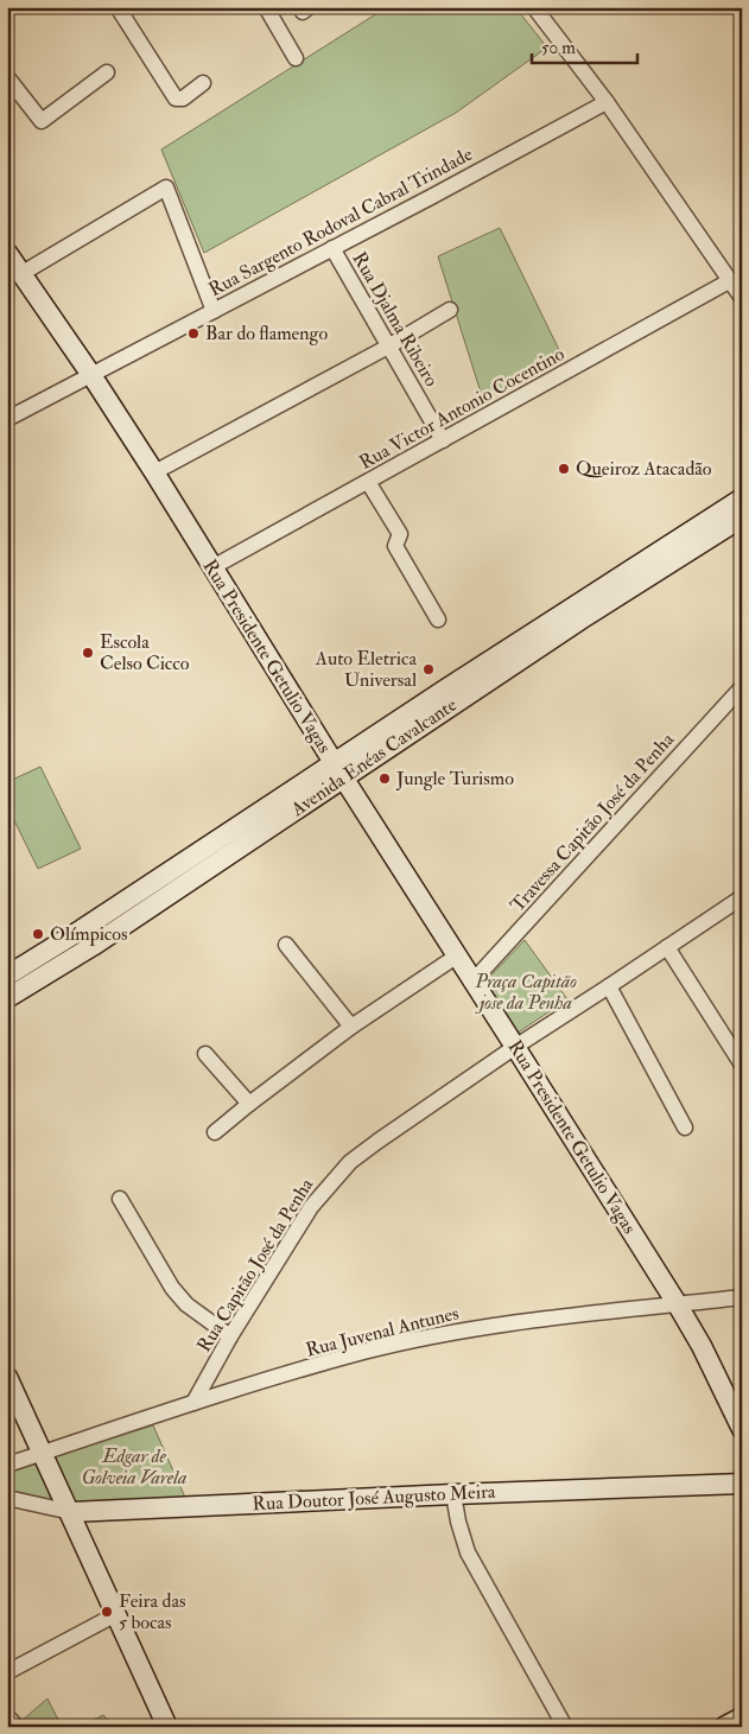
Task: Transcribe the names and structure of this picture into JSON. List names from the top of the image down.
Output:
{
  "streets": {
    "street": [
      "Rua Sargento Rodoval Cabral Trindade",
      "Rua Djalma Ribeiro",
      "Rua Victor Antonio Cocentino",
      "Rua Presidente Getulio Vagas",
      "Avenida Enéas Cavalcante",
      "Travessa Capitão José da Penha",
      "Rua Capitão José da Penha",
      "Rua Juvenal Antunes",
      "Rua Doutor José Augusto Meira"
    ]
  },
  "crossings": [
    ["Rua Sargento Rodoval Cabral Trindade", "Rua Djalma Ribeiro"],
    ["Rua Sargento Rodoval Cabral Trindade", "Rua Presidente Getulio Vagas"],
    ["Rua Djalma Ribeiro", "Rua Victor Antonio Cocentino"],
    ["Rua Victor Antonio Cocentino", "Rua Presidente Getulio Vagas"],
    ["Rua Presidente Getulio Vagas", "Avenida Enéas Cavalcante"],
    ["Rua Presidente Getulio Vagas", "Travessa Capitão José da Penha"],
    ["Rua Presidente Getulio Vagas", "Rua Capitão José da Penha"],
    ["Rua Presidente Getulio Vagas", "Rua Juvenal Antunes"],
    ["Rua Capitão José da Penha", "Rua Juvenal Antunes"]
  ],
  "parks": ["Praça Capitão jose da Penha", "Edgar de Golveia Varela"],
  "places": [
    "Bar do flamengo",
    "Queiroz Atacadão",
    "Escola Celso Cicco",
    "Auto Eletrica Universal",
    "Jungle Turismo",
    "Olímpicos",
    "Feira das 5 bocas"
  ],
  "scale_bar": "50 m"
}
